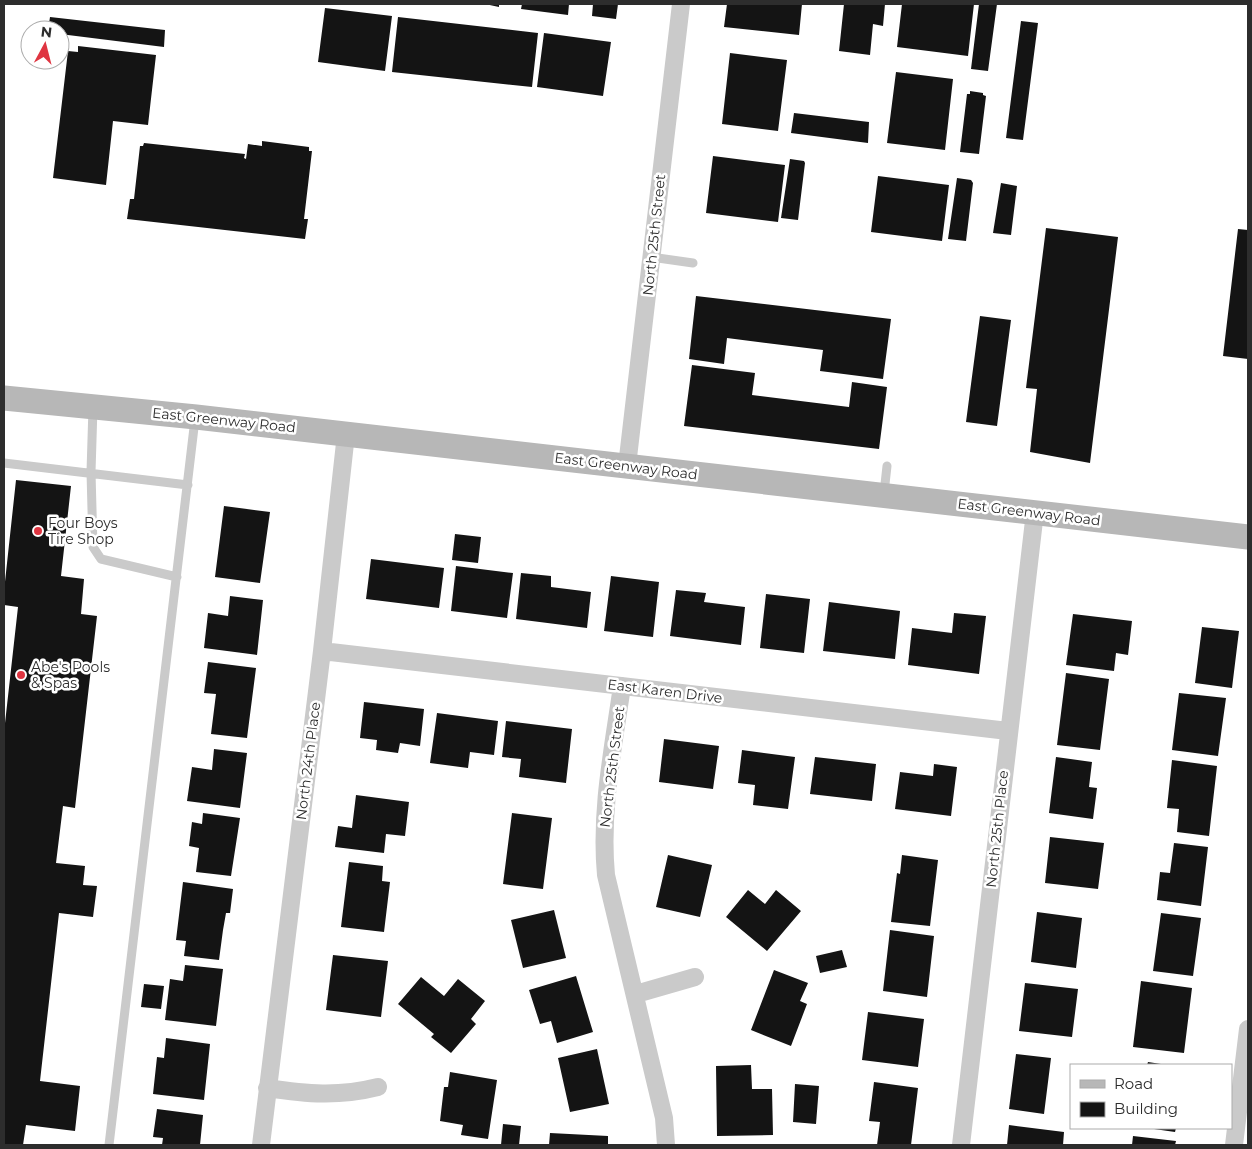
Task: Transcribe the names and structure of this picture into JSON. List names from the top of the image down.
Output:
{
  "streets": {
    "street": [
      "North 25th Street",
      "East Greenway Road",
      "East Karen Drive",
      "North 24th Place",
      "North 25th Place"
    ]
  },
  "crossings": [
    ["North 25th Street", "East Greenway Road"],
    ["North 25th Street", "East Karen Drive"],
    ["East Greenway Road", "North 24th Place"],
    ["East Greenway Road", "North 25th Place"],
    ["East Karen Drive", "North 24th Place"],
    ["East Karen Drive", "North 25th Place"]
  ],
  "places": ["Four Boys Tire Shop", "Abe's Pools & Spas"],
  "legend": ["Road", "Building"],
  "north": "top"
}
